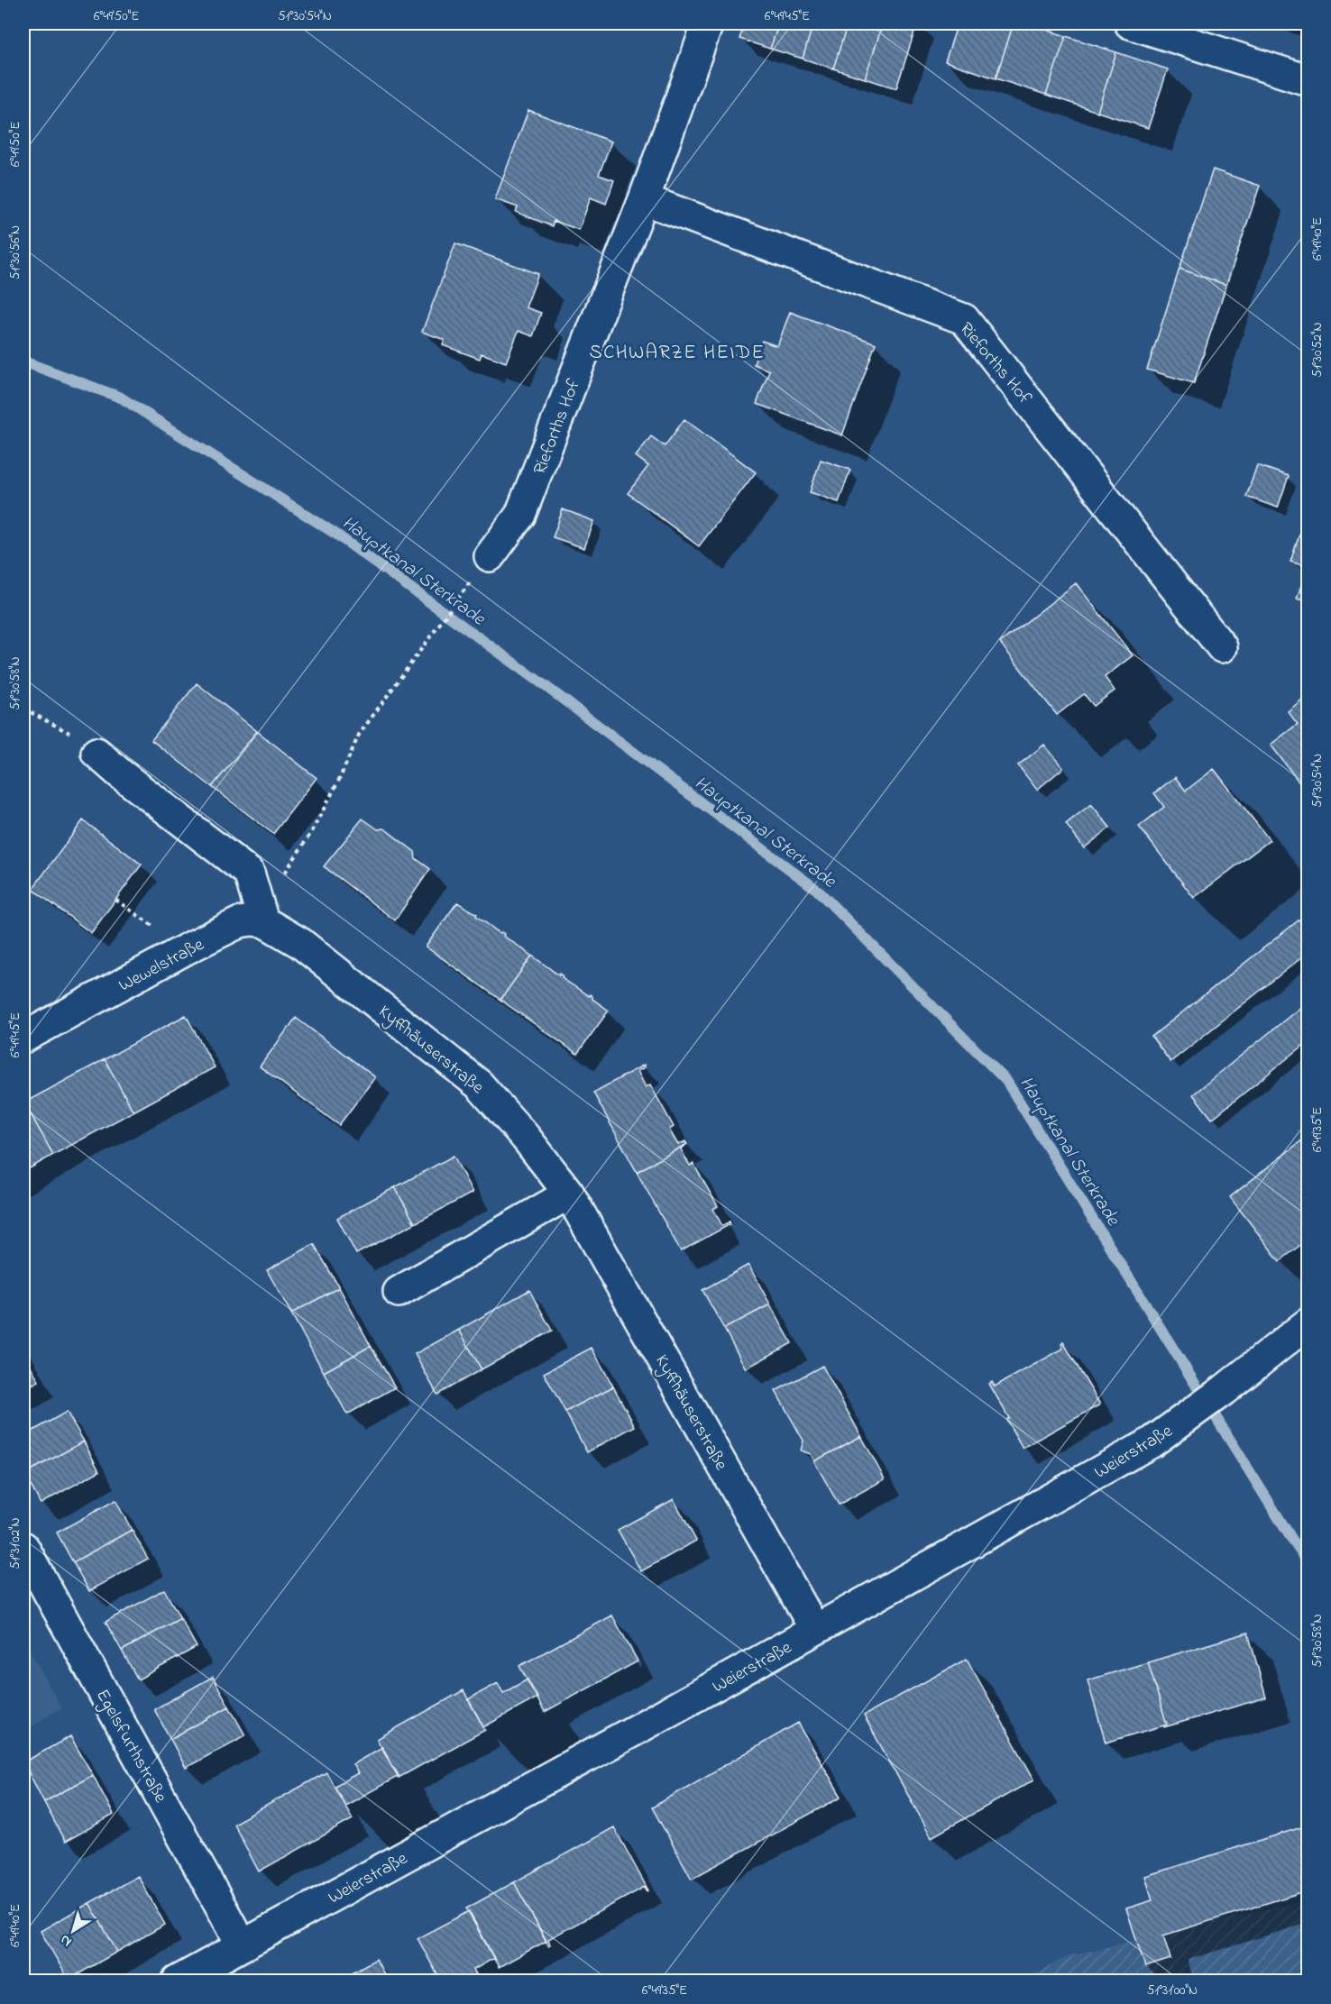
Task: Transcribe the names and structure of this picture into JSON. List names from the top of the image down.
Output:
{
  "streets": {
    "street": [
      "Rieforths Hof",
      "Wewelstraße",
      "Kyffhäuserstraße",
      "Weierstraße",
      "Egelsfurthstraße"
    ]
  },
  "crossings": [
    ["Wewelstraße", "Kyffhäuserstraße"],
    ["Kyffhäuserstraße", "Weierstraße"],
    ["Weierstraße", "Egelsfurthstraße"]
  ],
  "districts": ["SCHWARZE HEIDE"],
  "water": ["Hauptkanal Sterkrade"],
  "north": "bottom left",
  "coordinates": [
    "6°49'50\"E",
    "51°30'54\"N",
    "6°49'45\"E",
    "6°49'40\"E",
    "51°30'56\"N",
    "51°30'52\"N",
    "51°30'58\"N",
    "6°49'35\"E",
    "51°31'02\"N",
    "51°31'00\"N"
  ]
}
